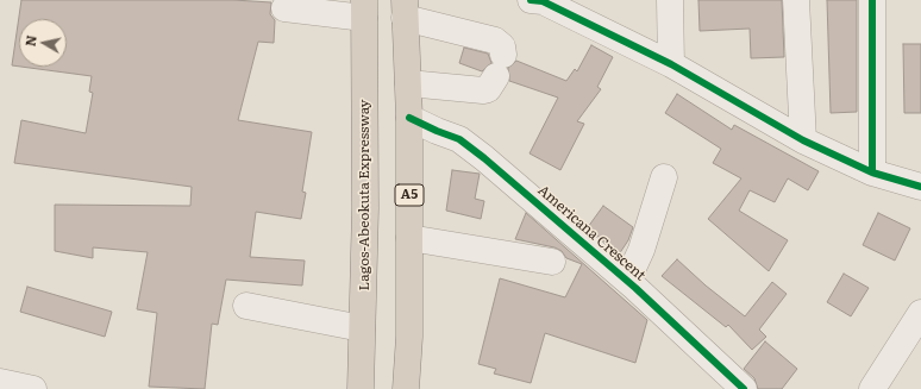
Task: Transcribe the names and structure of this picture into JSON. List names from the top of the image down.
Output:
{
  "streets": {
    "highway": ["Lagos-Abeokuta Expressway", "A5"],
    "street": ["Americana Crescent"]
  },
  "crossings": [
    ["A5", "Americana Crescent"]
  ],
  "north": "left"
}
